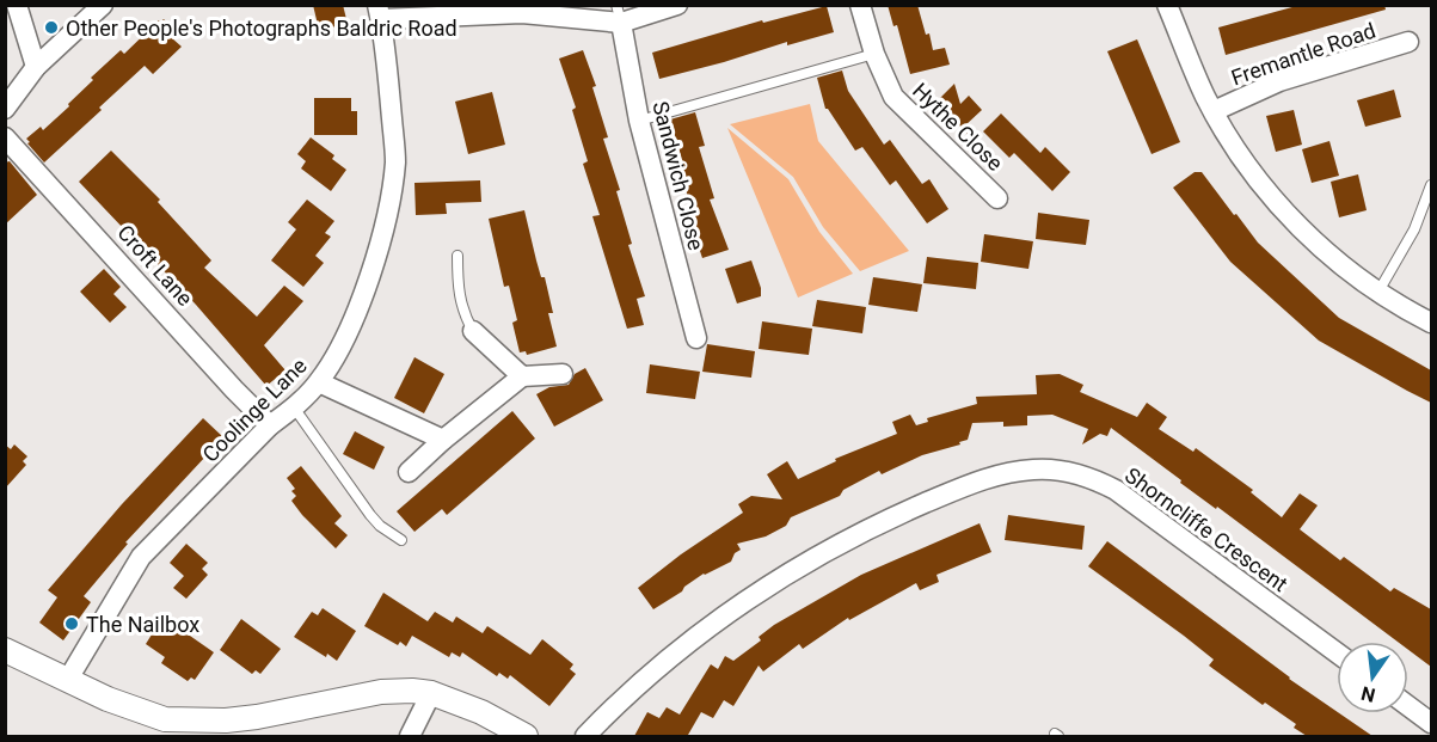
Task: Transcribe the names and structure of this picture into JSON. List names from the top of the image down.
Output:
{
  "streets": {
    "street": [
      "Fremantle Road",
      "Hythe Close",
      "Sandwich Close",
      "Croft Lane",
      "Coolinge Lane",
      "Shorncliffe Crescent"
    ]
  },
  "crossings": [
    ["Croft Lane", "Coolinge Lane"]
  ],
  "places": ["Other People's Photographs Baldric Road", "The Nailbox"],
  "north": "bottom"
}
